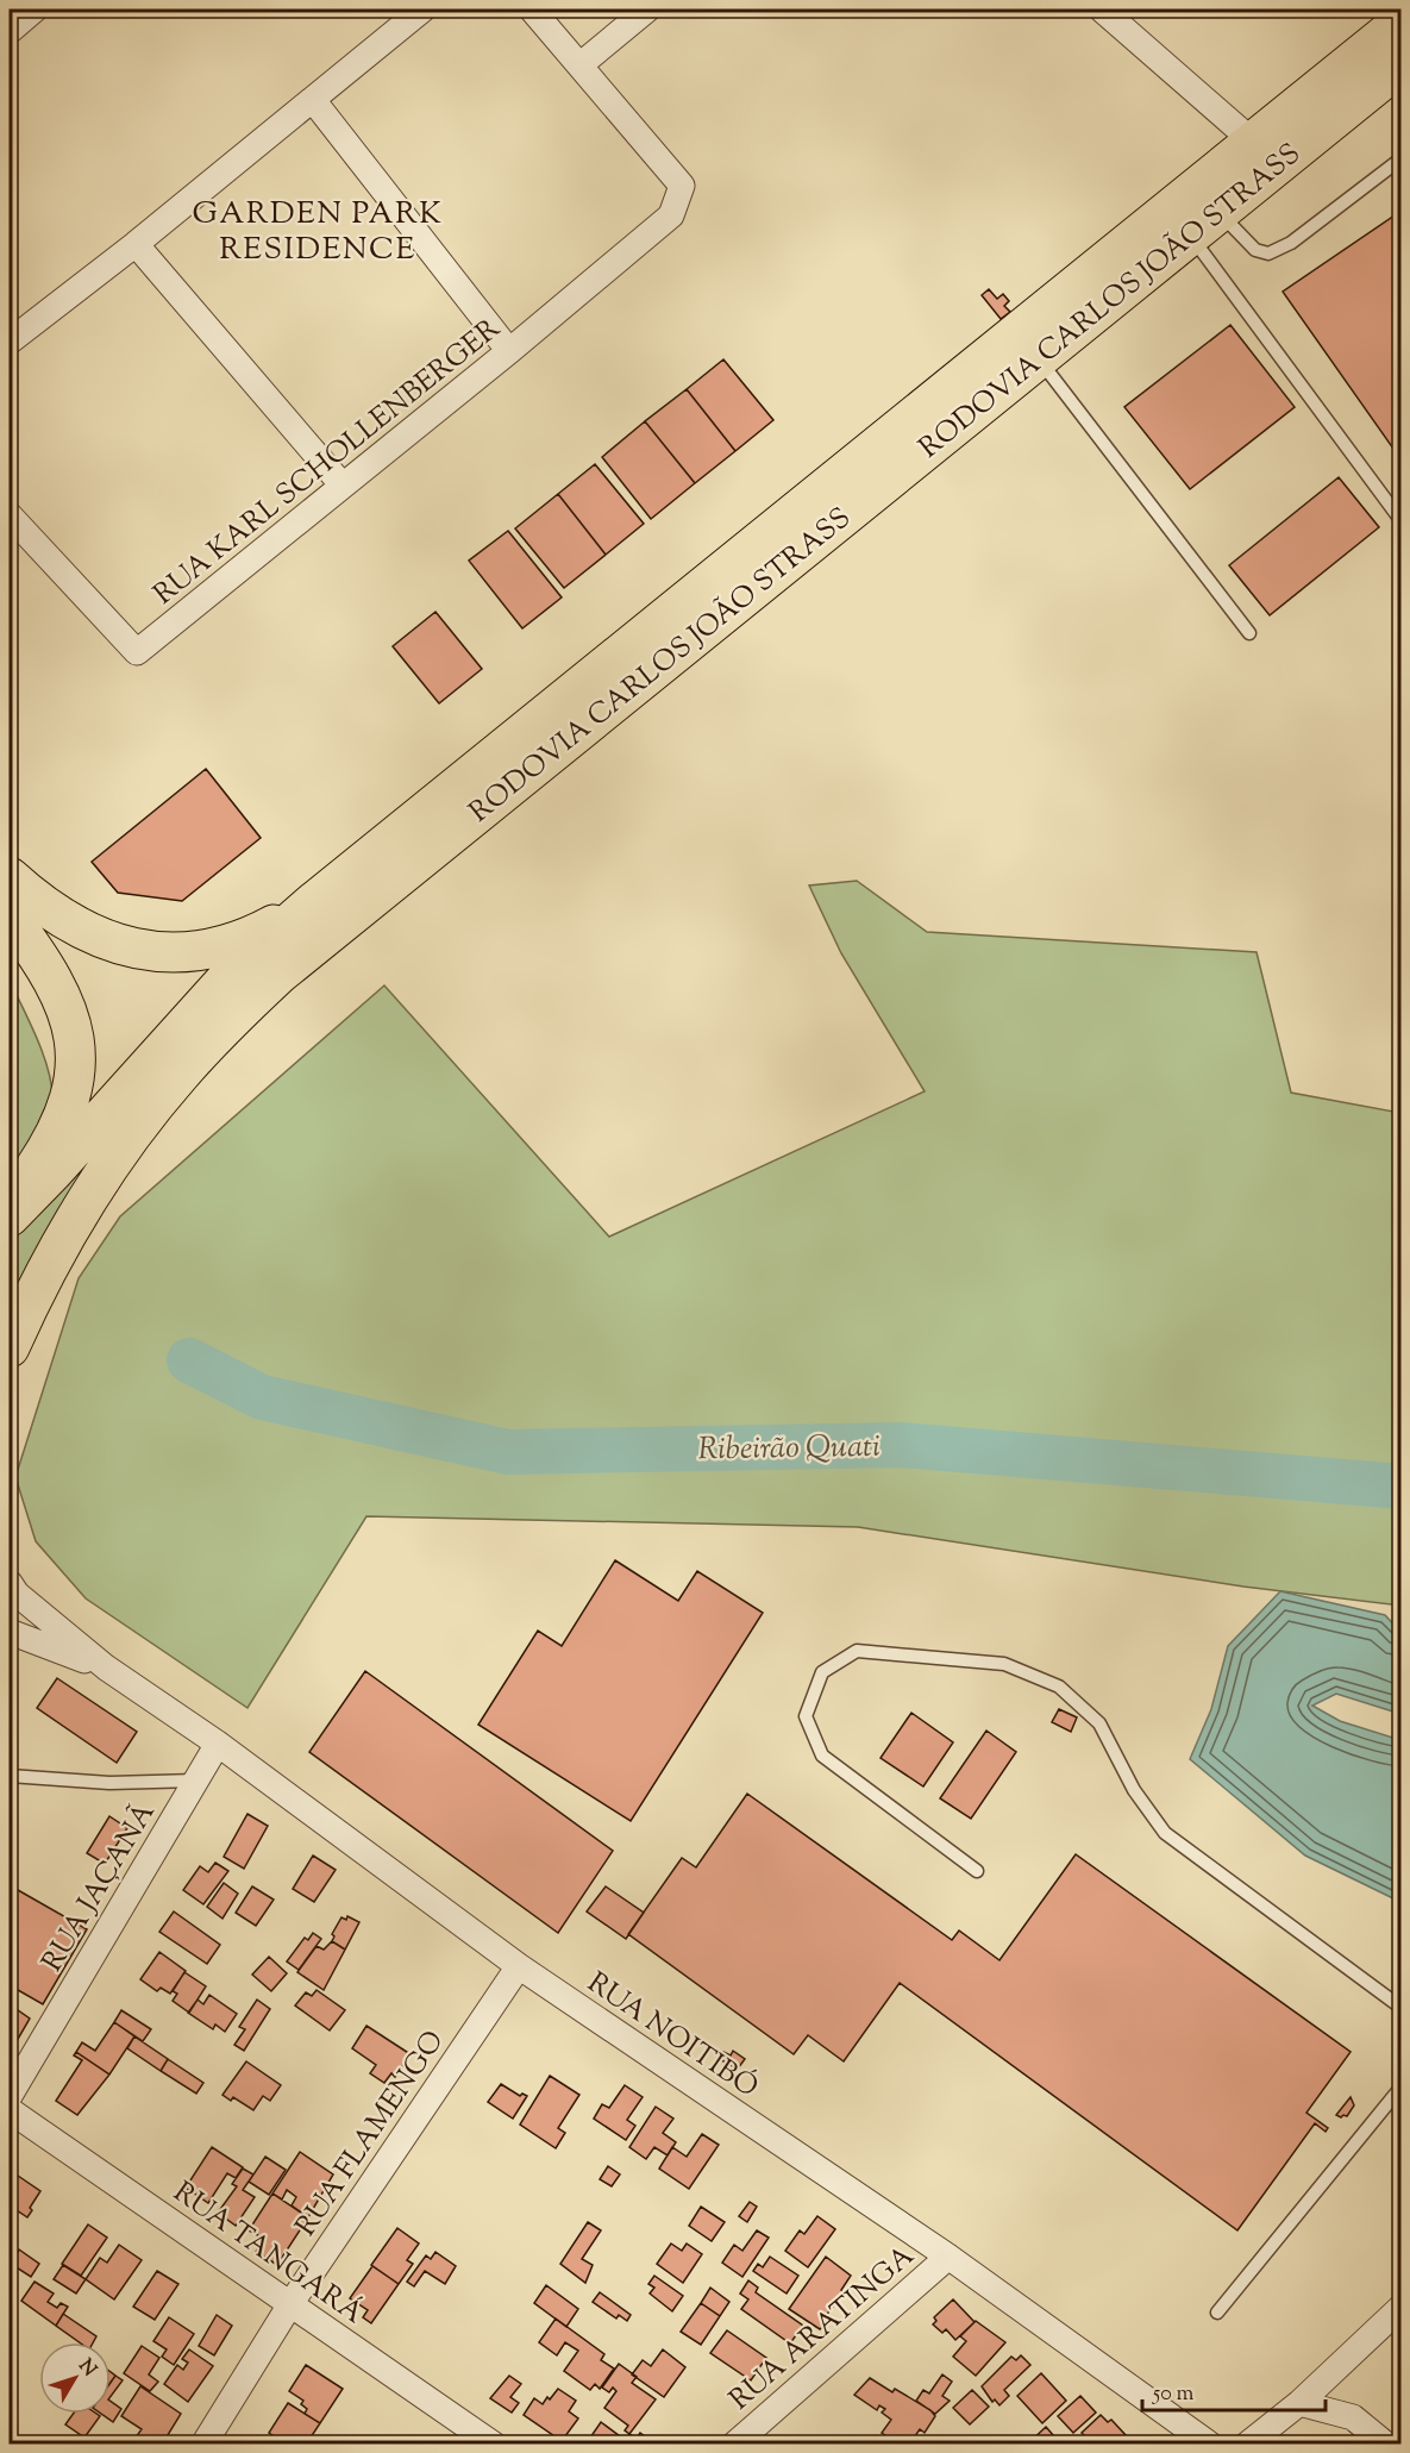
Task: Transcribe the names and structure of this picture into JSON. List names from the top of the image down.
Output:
{
  "streets": {
    "highway": ["RODOVIA CARLOS JOÃO STRASS"],
    "street": [
      "RUA KARL SCHOLLENBERGER",
      "RUA JAÇANÃ",
      "RUA NOITIBÓ",
      "RUA FLAMENGO",
      "RUA TANGARÁ",
      "RUA ARATINGA"
    ]
  },
  "crossings": [
    ["RUA JAÇANÃ", "RUA NOITIBÓ"],
    ["RUA NOITIBÓ", "RUA FLAMENGO"],
    ["RUA NOITIBÓ", "RUA ARATINGA"],
    ["RUA FLAMENGO", "RUA TANGARÁ"]
  ],
  "districts": ["GARDEN PARK RESIDENCE"],
  "water": ["Ribeirão Quati"],
  "scale_bar": "50 m",
  "north": "top right"
}
